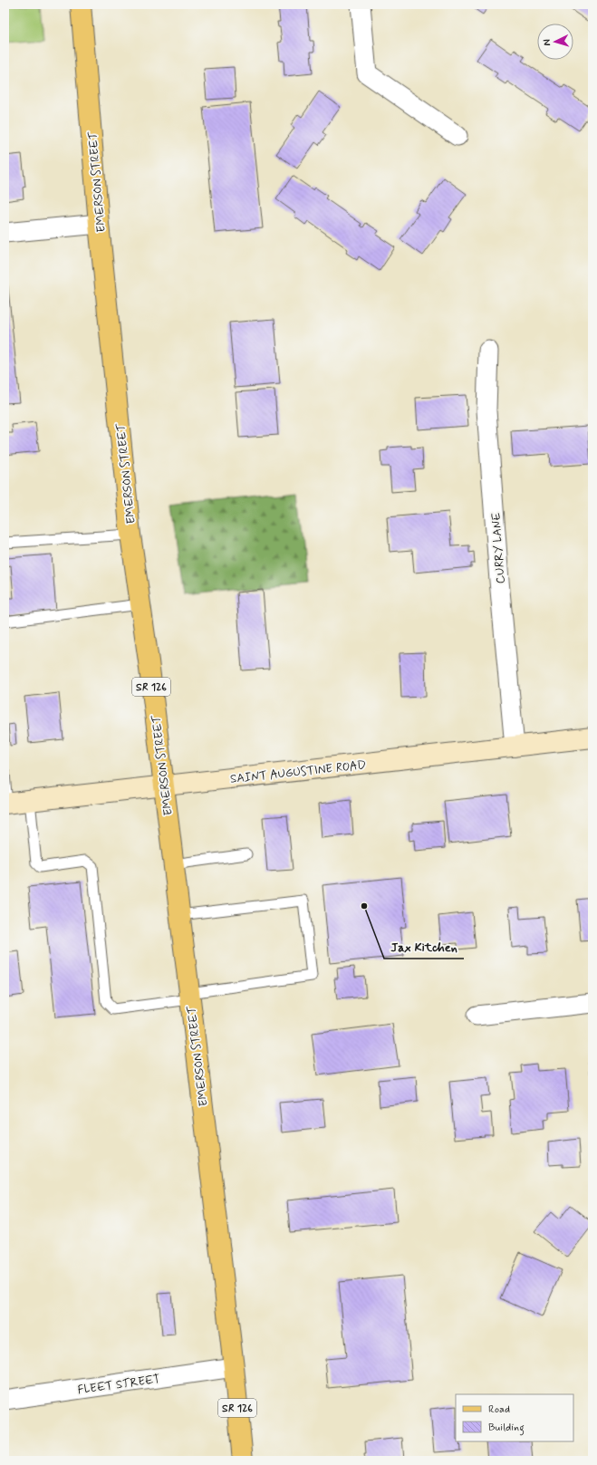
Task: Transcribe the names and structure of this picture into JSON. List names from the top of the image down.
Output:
{
  "streets": {
    "main road": ["EMERSON STREET", "SR 126", "SAINT AUGUSTINE ROAD"],
    "street": ["CURRY LANE", "FLEET STREET"]
  },
  "crossings": [
    ["EMERSON STREET", "SAINT AUGUSTINE ROAD"],
    ["EMERSON STREET", "FLEET STREET"],
    ["CURRY LANE", "SAINT AUGUSTINE ROAD"]
  ],
  "places": ["Jax Kitchen"],
  "legend": ["Road", "Building"],
  "north": "left"
}
